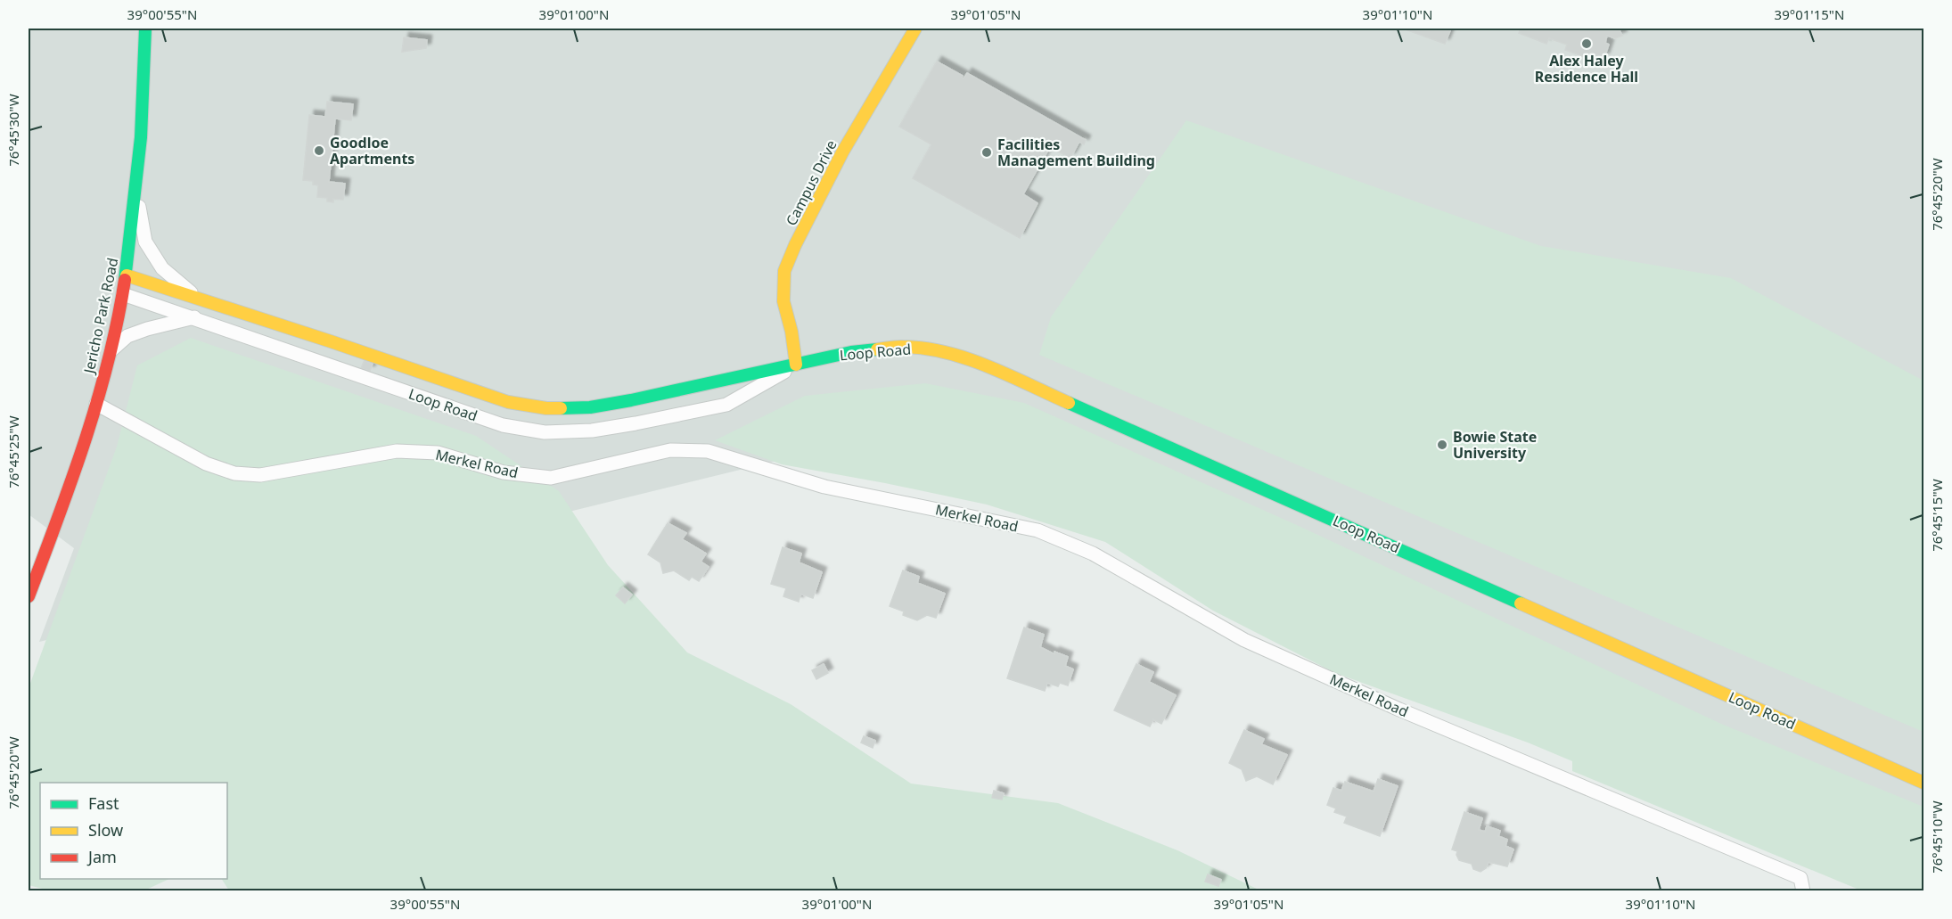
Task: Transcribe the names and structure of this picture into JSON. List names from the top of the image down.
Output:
{
  "streets": {
    "street": [
      "Campus Drive",
      "Jericho Park Road",
      "Loop Road",
      "Merkel Road"
    ]
  },
  "crossings": [
    ["Campus Drive", "Loop Road"],
    ["Jericho Park Road", "Loop Road"],
    ["Jericho Park Road", "Merkel Road"]
  ],
  "places": [
    "Alex Haley Residence Hall",
    "Goodloe Apartments",
    "Facilities Management Building",
    "Bowie State University"
  ],
  "legend": ["Fast", "Slow", "Jam"],
  "coordinates": [
    "39°00'55\"N",
    "39°01'00\"N",
    "39°01'05\"N",
    "39°01'10\"N",
    "39°01'15\"N",
    "76°45'30\"W",
    "76°45'20\"W",
    "76°45'25\"W",
    "76°45'15\"W",
    "76°45'10\"W"
  ]
}
